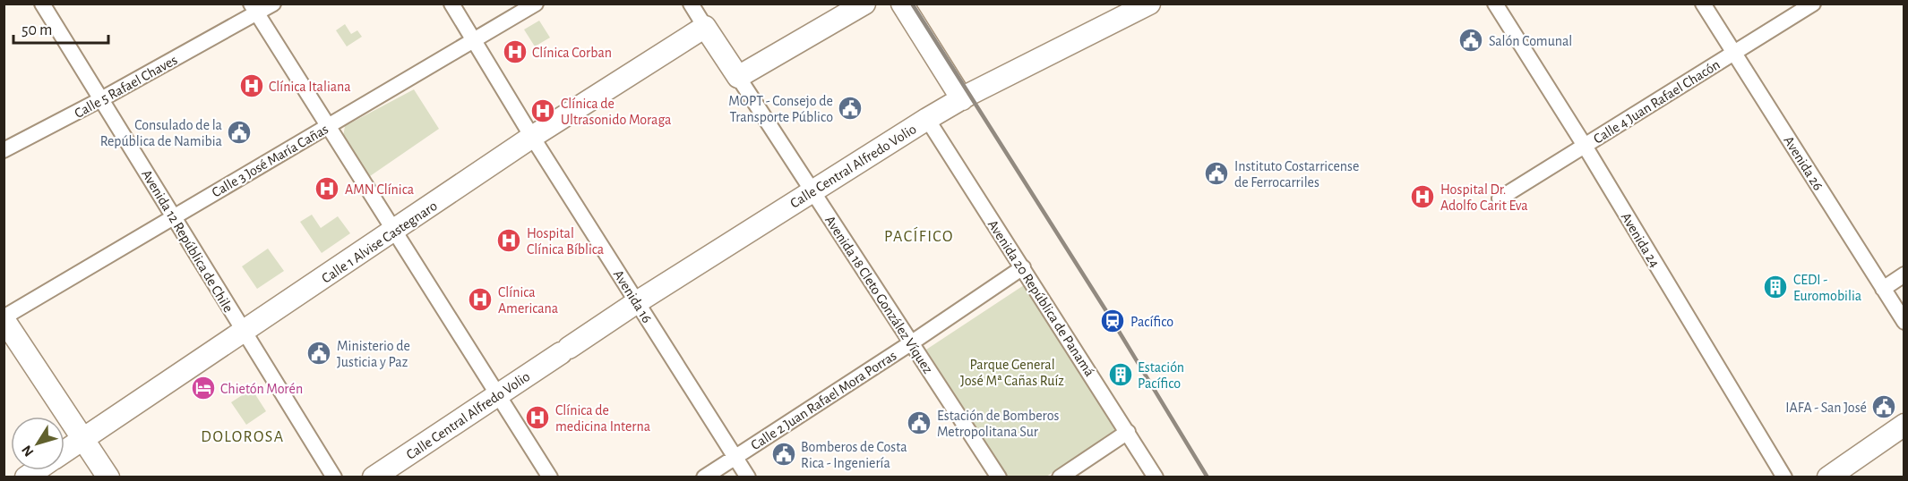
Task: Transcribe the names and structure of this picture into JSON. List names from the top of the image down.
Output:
{
  "streets": {
    "street": [
      "Calle 5 Rafael Chaves",
      "Calle 4 Juan Rafael Chacón",
      "Calle 3 José María Cañas",
      "Avenida 26",
      "Calle Central Alfredo Volio",
      "Avenida 24",
      "Avenida 12 República de Chile",
      "Calle 1 Alvise Castegnaro",
      "Avenida 18 Cleto González Víquez",
      "Avenida 16",
      "Avenida 20 República de Panamá",
      "Calle 2 Juan Rafael Mora Porras"
    ]
  },
  "crossings": [
    ["Calle 5 Rafael Chaves", "Avenida 12 República de Chile"],
    ["Calle 4 Juan Rafael Chacón", "Avenida 26"],
    ["Calle 4 Juan Rafael Chacón", "Avenida 24"],
    ["Calle 3 José María Cañas", "Avenida 12 República de Chile"],
    ["Calle 3 José María Cañas", "Avenida 16"],
    ["Calle Central Alfredo Volio", "Avenida 18 Cleto González Víquez"],
    ["Calle Central Alfredo Volio", "Avenida 16"],
    ["Calle Central Alfredo Volio", "Avenida 20 República de Panamá"],
    ["Avenida 12 República de Chile", "Calle 1 Alvise Castegnaro"],
    ["Calle 1 Alvise Castegnaro", "Avenida 18 Cleto González Víquez"],
    ["Calle 1 Alvise Castegnaro", "Avenida 16"],
    ["Avenida 18 Cleto González Víquez", "Calle 2 Juan Rafael Mora Porras"],
    ["Avenida 16", "Calle 2 Juan Rafael Mora Porras"],
    ["Avenida 20 República de Panamá", "Calle 2 Juan Rafael Mora Porras"]
  ],
  "districts": ["PACÍFICO", "DOLOROSA"],
  "parks": ["Parque General José Mª Cañas Ruíz"],
  "places": {
    "public building": [
      "Salón Comunal",
      "MOPT - Consejo de Transporte Público",
      "Consulado de la República de Namibia",
      "Instituto Costarricense de Ferrocarriles",
      "Ministerio de Justicia y Paz",
      "IAFA - San José",
      "Estación de Bomberos Metropolitana Sur",
      "Bomberos de Costa Rica - Ingeniería"
    ],
    "hospital": [
      "Clínica Corban",
      "Clínica Italiana",
      "Clínica de Ultrasonido Moraga",
      "AMN Clínica",
      "Hospital Dr. Adolfo Carit Eva",
      "Hospital Clínica Bíblica",
      "Clínica Americana",
      "Clínica de medicina Interna"
    ],
    "building": ["CEDI - Euromobilia", "Estación Pacífico"],
    "station": ["Pacífico"],
    "hotel": ["Chietón Morén"]
  },
  "scale_bar": "50 m",
  "north": "bottom left"
}
